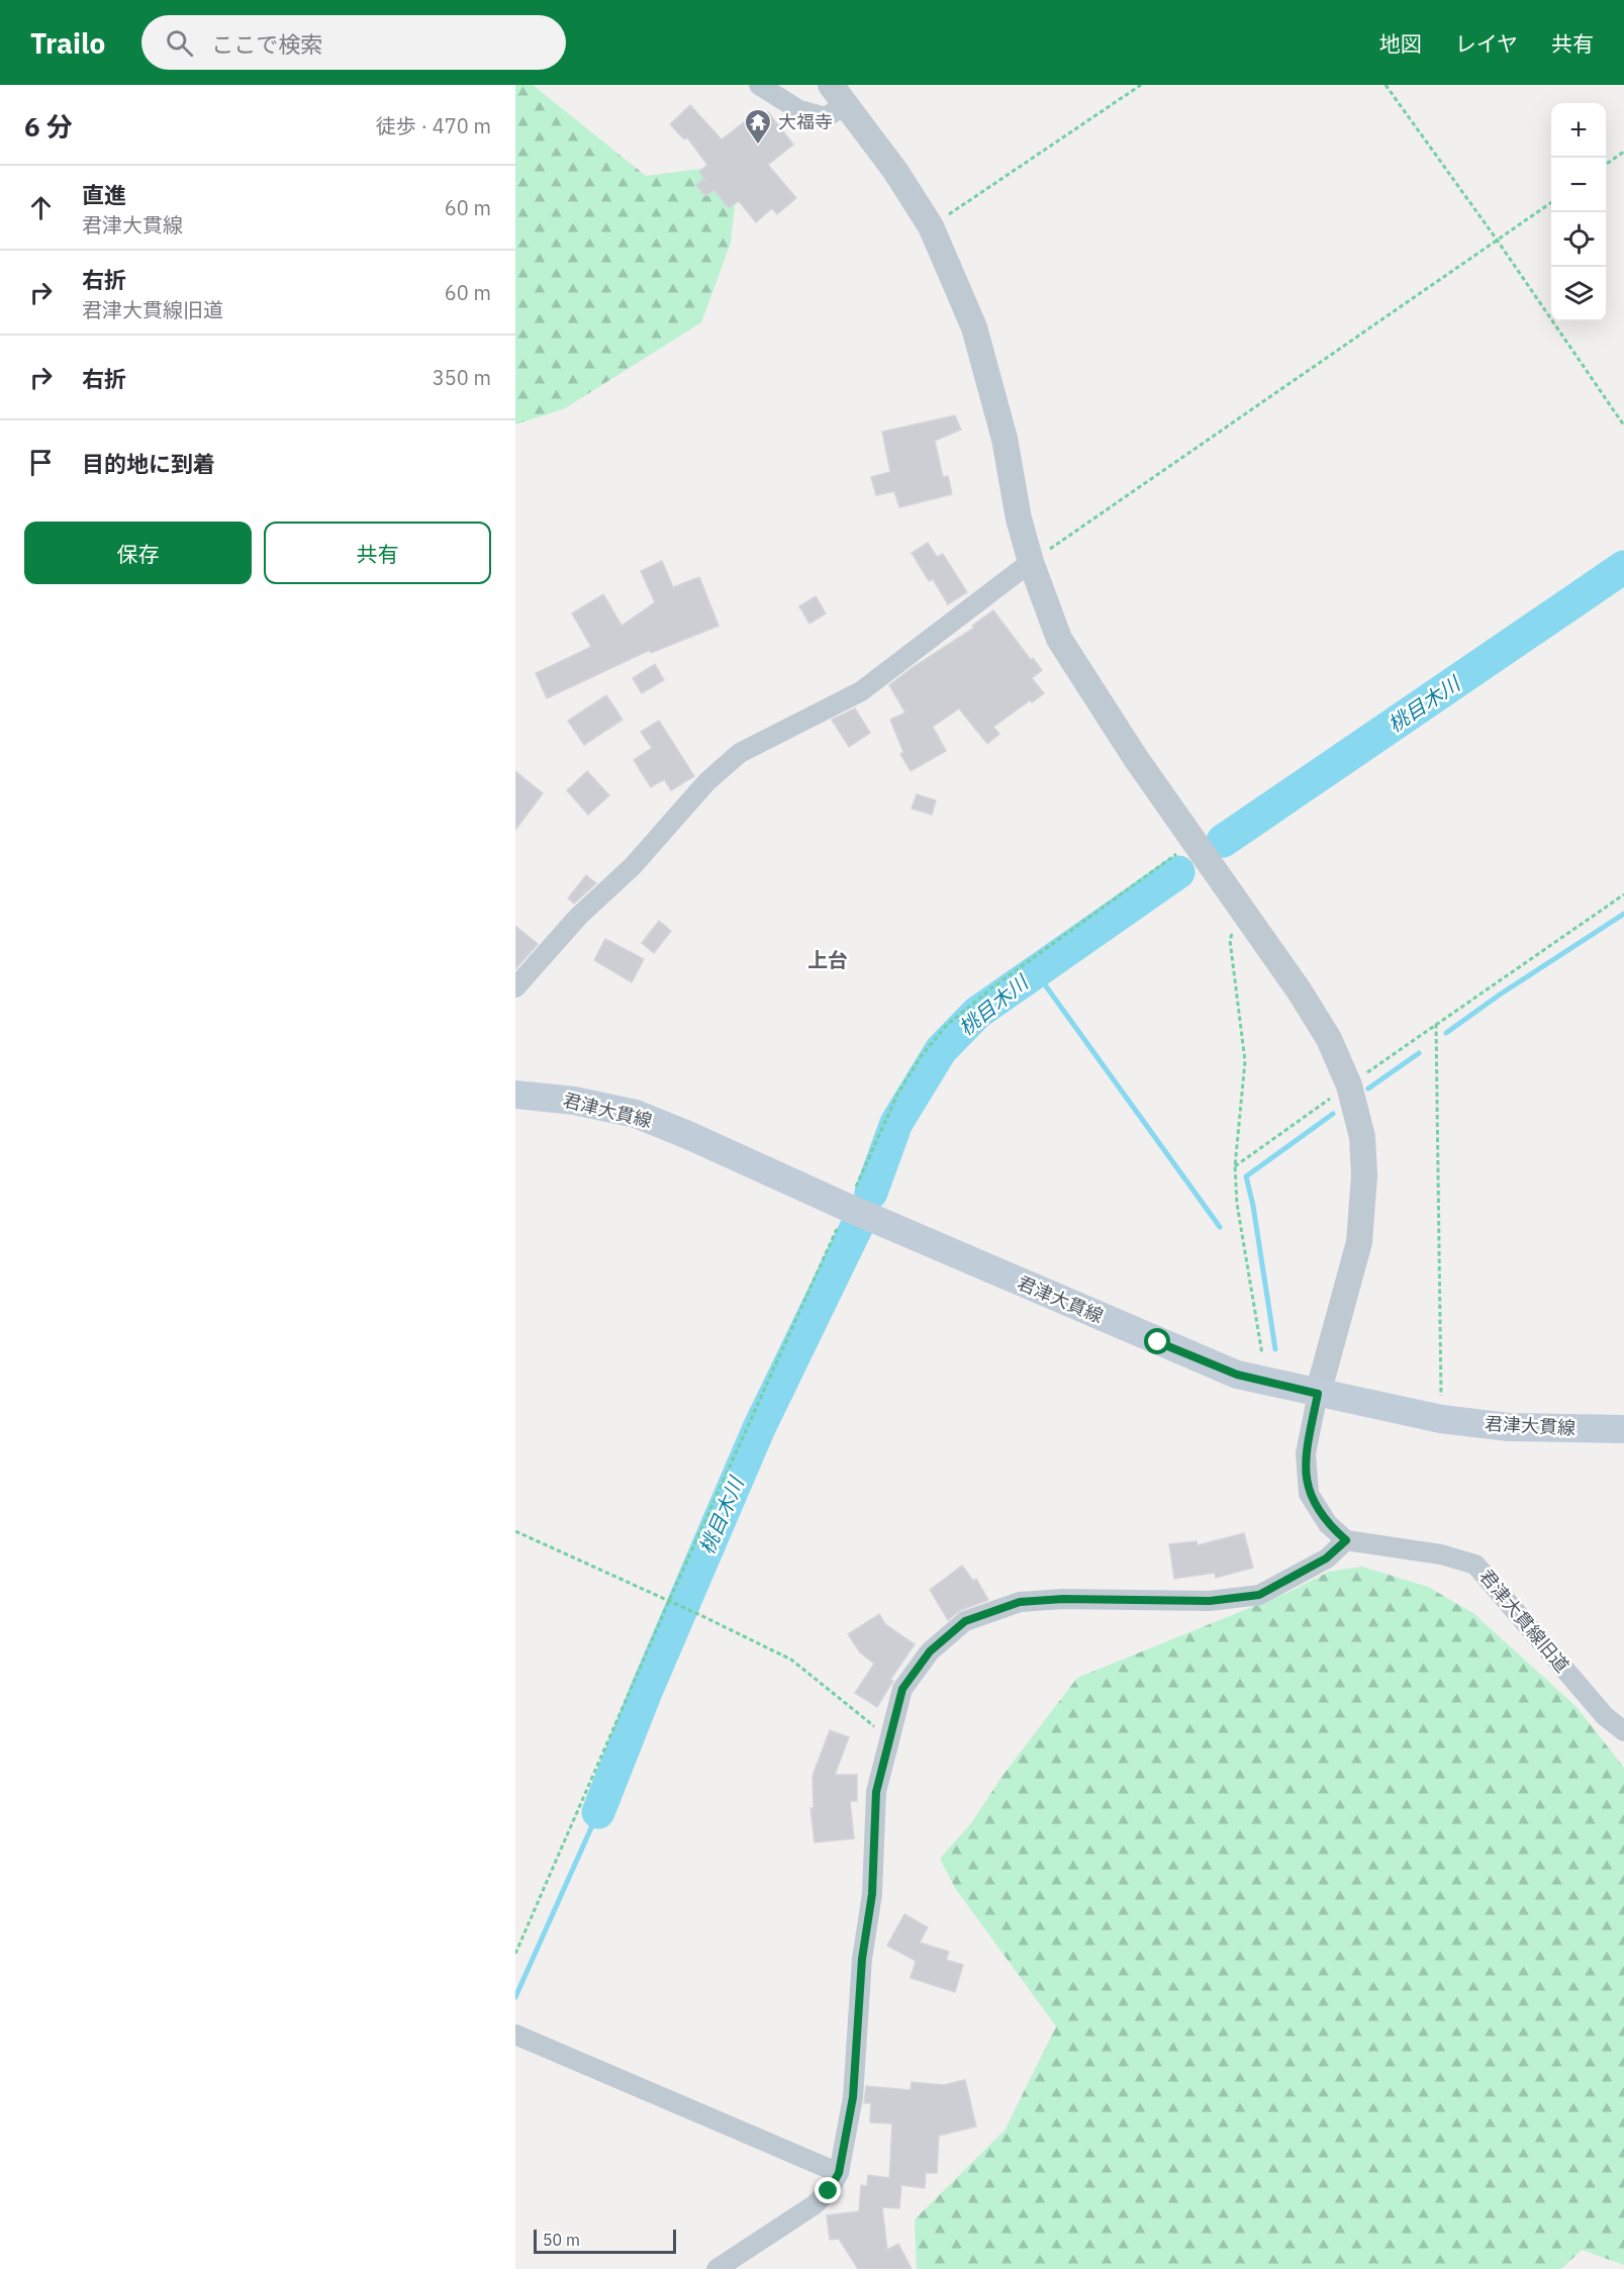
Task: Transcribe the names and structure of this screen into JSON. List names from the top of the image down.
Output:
{
  "streets": {
    "main road": ["君津大貫線"],
    "street": ["君津大貫線旧道"]
  },
  "districts": ["上台"],
  "water": ["桃目木川"],
  "places": {
    "temple": ["大福寺"]
  },
  "scale_bar": "50 m",
  "page": {
    "header": "Trailo",
    "search": "ここで検索",
    "nav": ["地図", "レイヤ", "共有"],
    "heading": ["6 分", "徒歩 · 470 m"],
    "map_buttons": ["+", "−"],
    "list": [
      ["直進", "君津大貫線", "60 m"],
      ["右折", "君津大貫線旧道", "60 m"],
      ["右折", "350 m"],
      "目的地に到着"
    ],
    "buttons": ["保存", "共有"],
    "scale": "50 m"
  }
}
